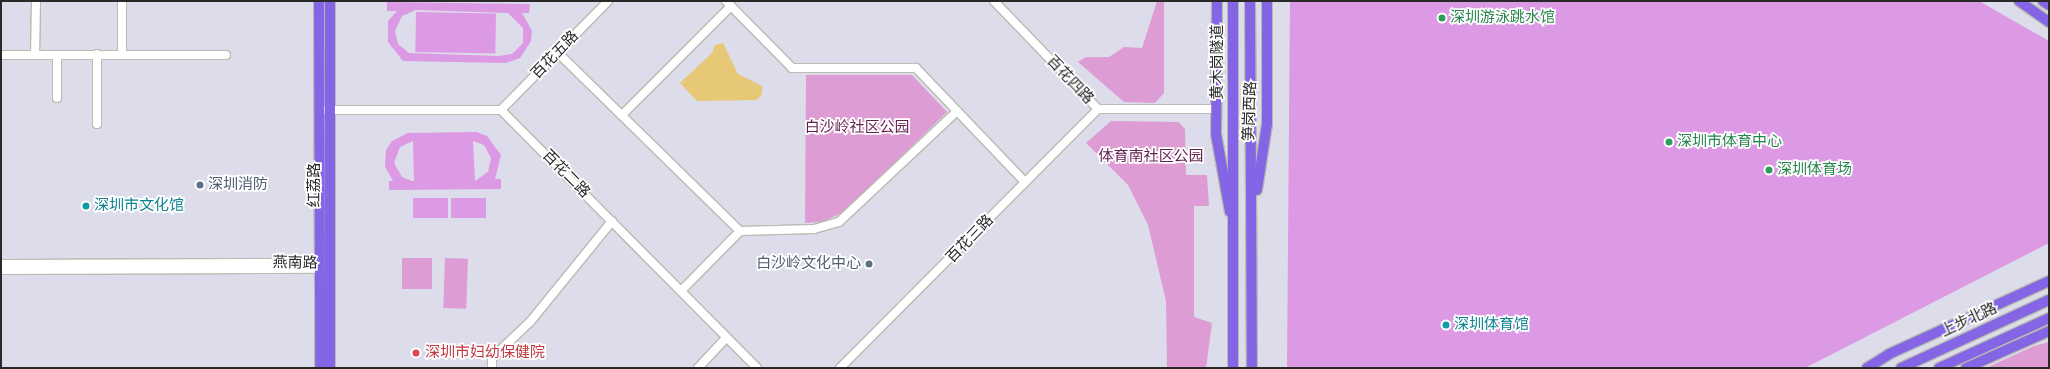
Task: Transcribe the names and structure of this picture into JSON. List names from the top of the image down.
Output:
{
  "streets": {
    "main road": [
      "黄木岗隧道",
      "笋岗西路",
      "红荔路",
      "上步北路"
    ],
    "street": [
      "百花五路",
      "百花四路",
      "百花二路",
      "百花三路",
      "燕南路"
    ]
  },
  "crossings": [
    ["百花五路", "百花二路"],
    ["黄木岗隧道", "笋岗西路"],
    ["百花四路", "笋岗西路"],
    ["百花四路", "百花三路"],
    ["红荔路", "燕南路"]
  ],
  "parks": ["白沙岭社区公园", "体育南社区公园"],
  "places": [
    "深圳游泳跳水馆",
    "深圳市体育中心",
    "深圳体育场",
    "深圳消防",
    "深圳市文化馆",
    "白沙岭文化中心",
    "深圳体育馆",
    "深圳市妇幼保健院"
  ]
}
